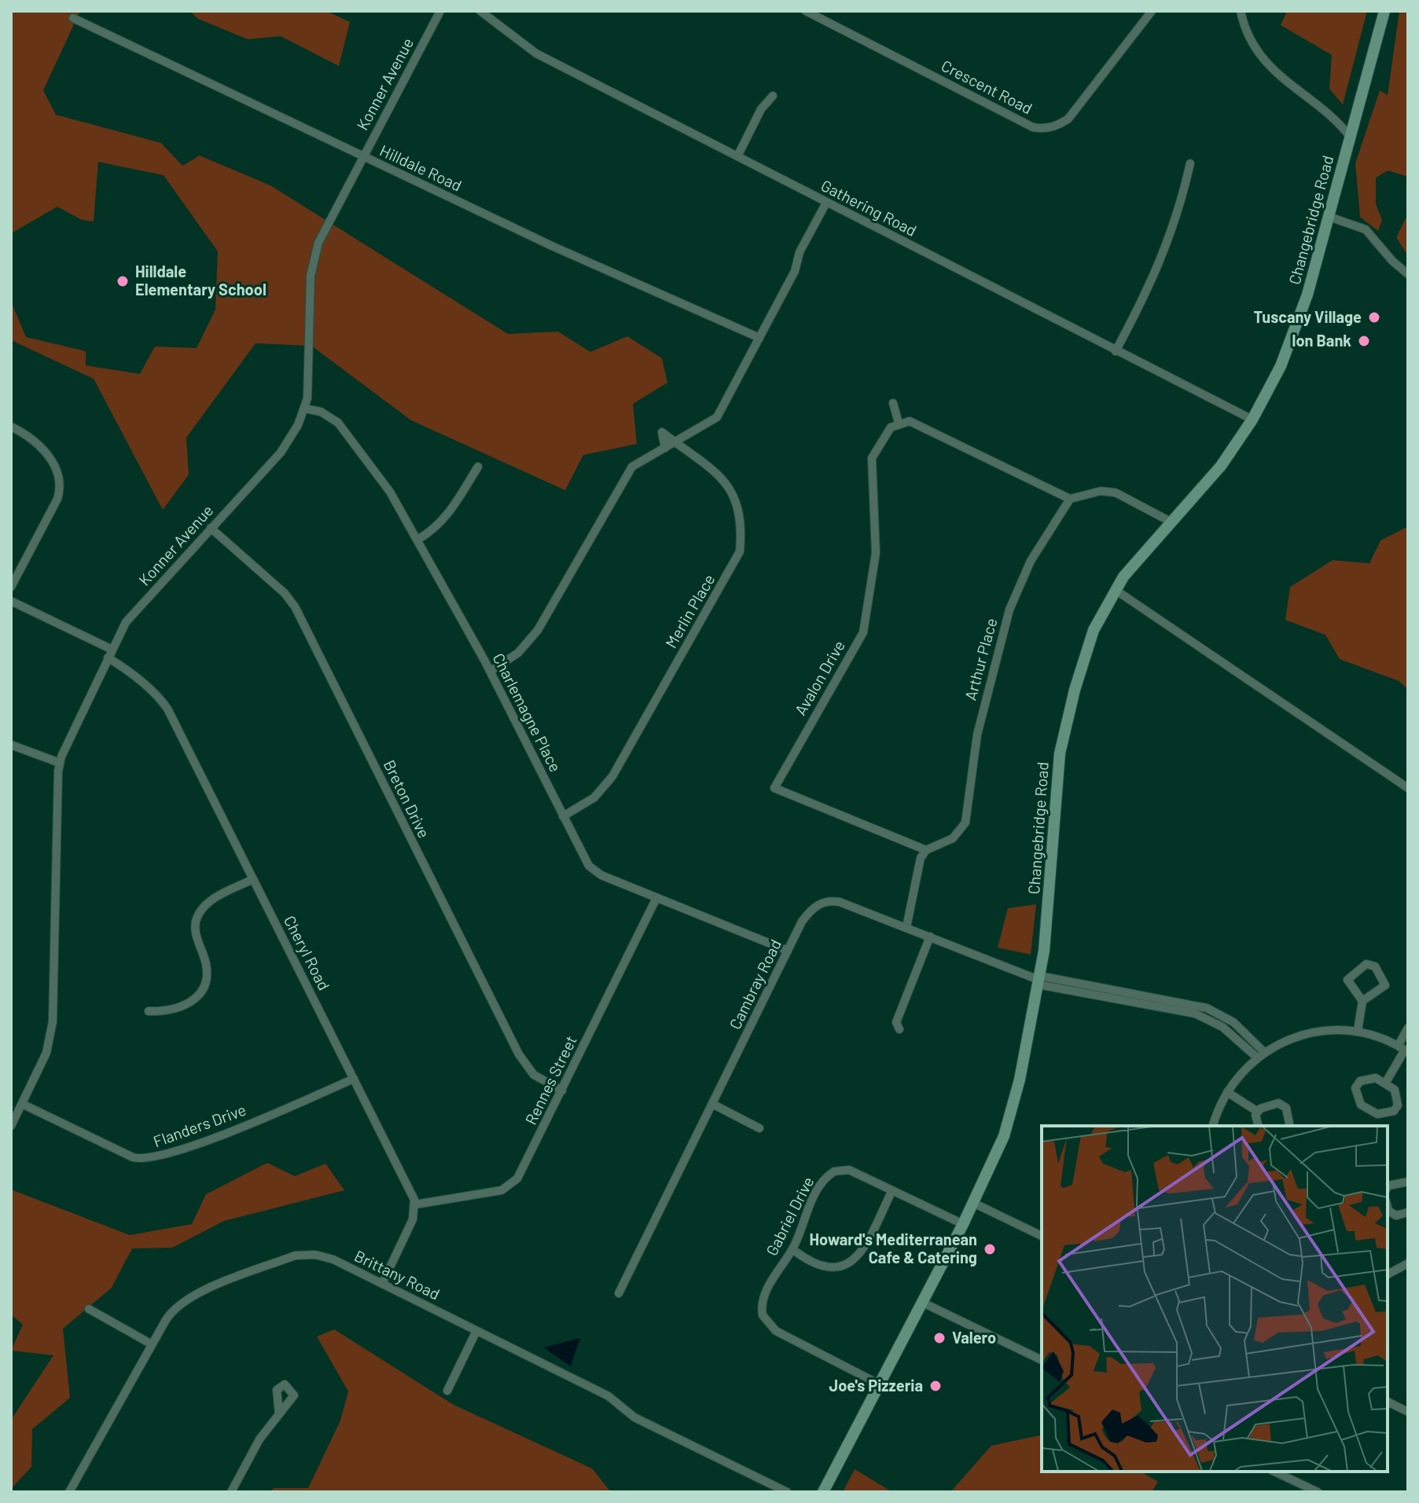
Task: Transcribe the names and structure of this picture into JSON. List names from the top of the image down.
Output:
{
  "streets": {
    "main road": ["Changebridge Road"],
    "street": [
      "Konner Avenue",
      "Crescent Road",
      "Hilldale Road",
      "Gathering Road",
      "Merlin Place",
      "Arthur Place",
      "Avalon Drive",
      "Charlemagne Place",
      "Breton Drive",
      "Cheryl Road",
      "Cambray Road",
      "Rennes Street",
      "Flanders Drive",
      "Gabriel Drive",
      "Brittany Road"
    ]
  },
  "crossings": [
    ["Konner Avenue", "Hilldale Road"],
    ["Konner Avenue", "Charlemagne Place"],
    ["Konner Avenue", "Breton Drive"],
    ["Konner Avenue", "Cheryl Road"],
    ["Konner Avenue", "Flanders Drive"],
    ["Gathering Road", "Changebridge Road"],
    ["Changebridge Road", "Cambray Road"],
    ["Changebridge Road", "Gabriel Drive"],
    ["Merlin Place", "Charlemagne Place"],
    ["Arthur Place", "Avalon Drive"],
    ["Charlemagne Place", "Cambray Road"],
    ["Charlemagne Place", "Rennes Street"],
    ["Breton Drive", "Rennes Street"],
    ["Cheryl Road", "Rennes Street"],
    ["Cheryl Road", "Flanders Drive"]
  ],
  "places": [
    "Hilldale Elementary School",
    "Tuscany Village",
    "Ion Bank",
    "Howard's Mediterranean Cafe & Catering",
    "Valero",
    "Joe's Pizzeria"
  ]
}
